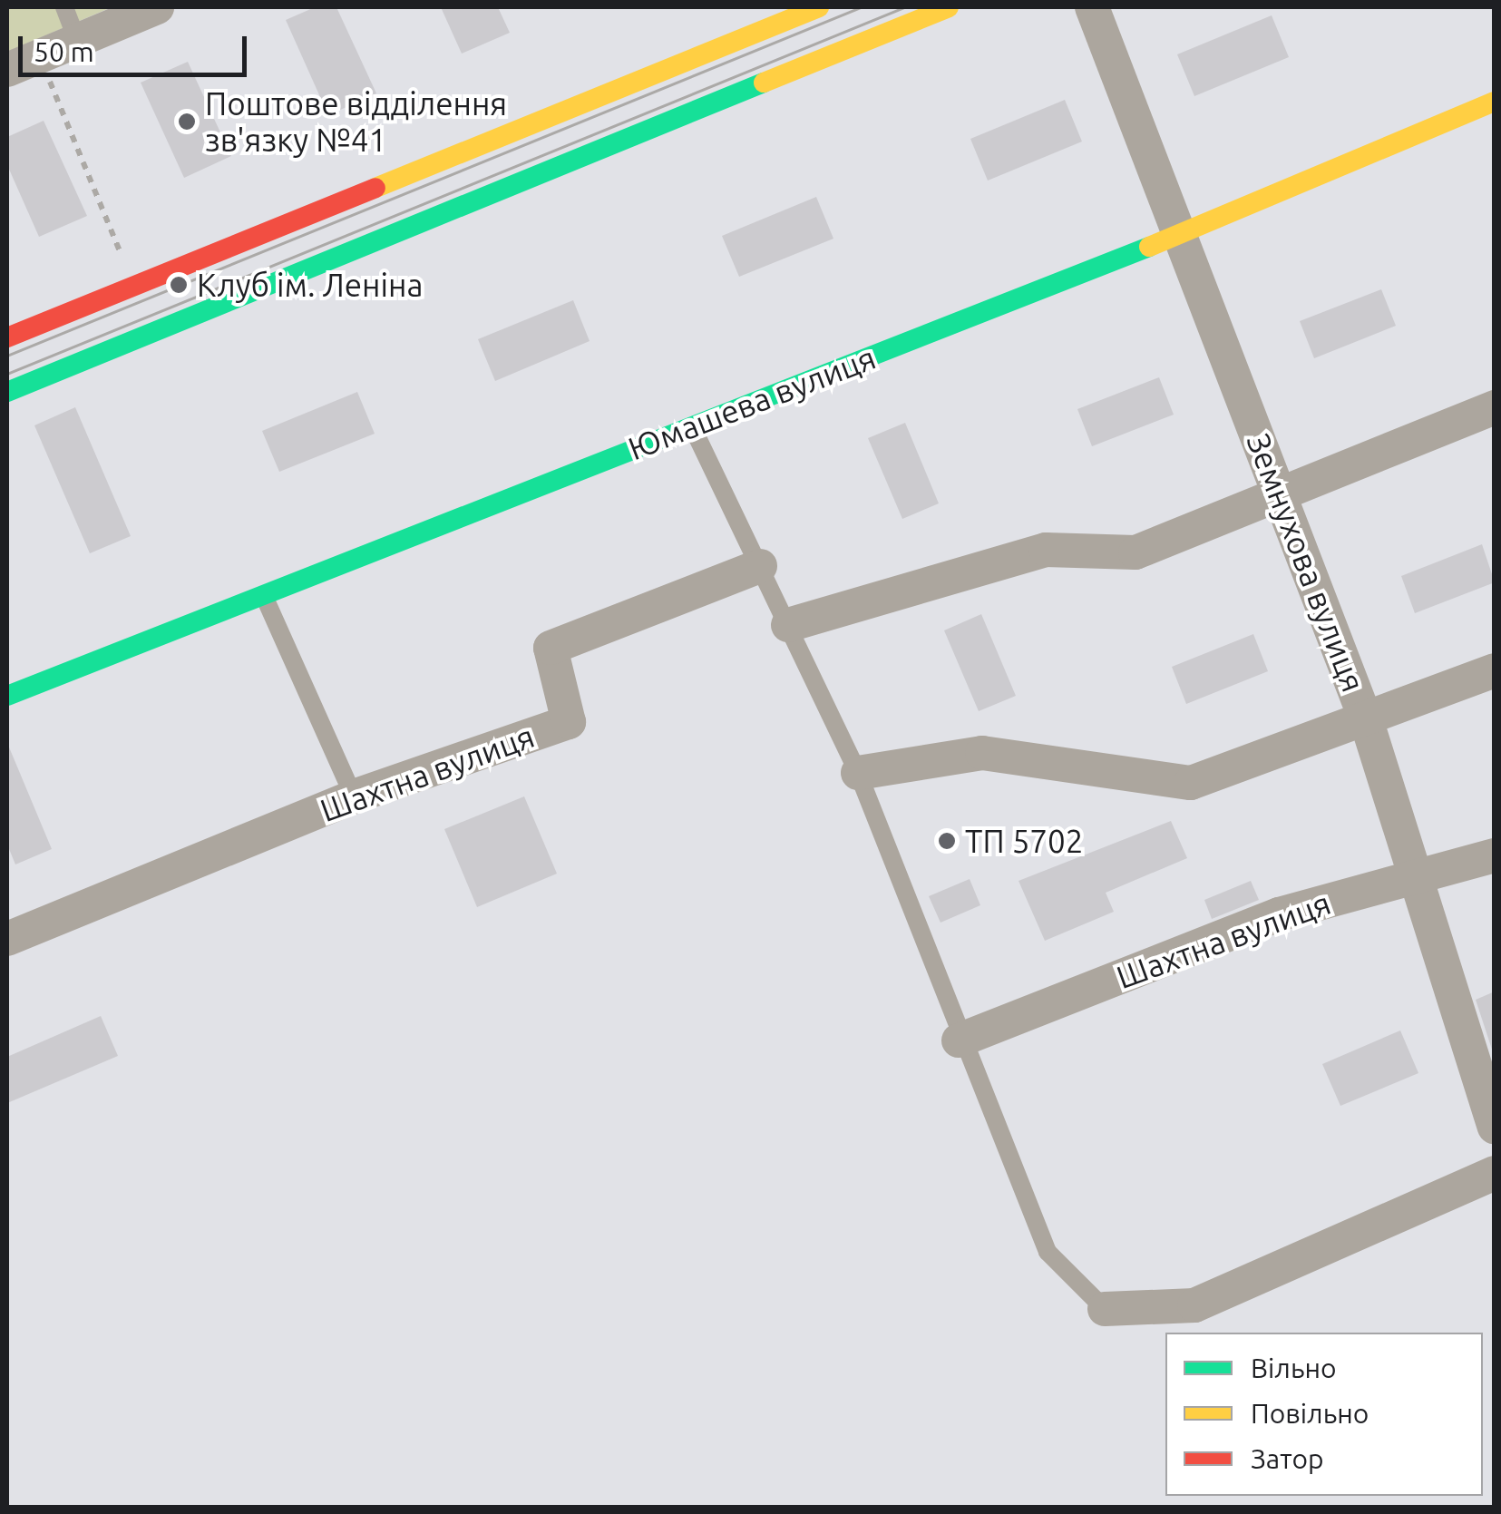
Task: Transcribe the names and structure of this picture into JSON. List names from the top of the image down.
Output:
{
  "streets": {
    "main road": ["Юмашева вулиця"],
    "street": ["Земнухова вулиця", "Шахтна вулиця"]
  },
  "crossings": [
    ["Юмашева вулиця", "Земнухова вулиця"],
    ["Земнухова вулиця", "Шахтна вулиця"]
  ],
  "places": ["Поштове відділення зв'язку №41", "Клуб ім. Леніна", "ТП 5702"],
  "legend": ["Вільно", "Повільно", "Затор"],
  "scale_bar": "50 m"
}
